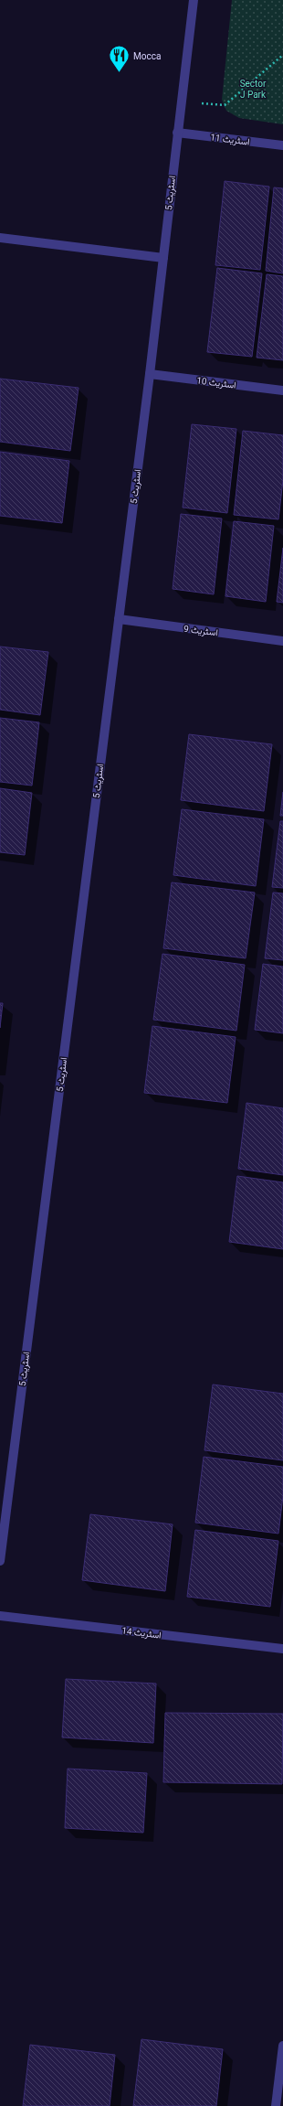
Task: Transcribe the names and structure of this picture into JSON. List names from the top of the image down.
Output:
{
  "streets": {
    "street": [
      "اسٹریٹ 11",
      "اسٹریٹ 5",
      "اسٹریٹ 10",
      "اسٹریٹ 9",
      "اسٹریٹ 14"
    ]
  },
  "crossings": [
    ["اسٹریٹ 11", "اسٹریٹ 5"],
    ["اسٹریٹ 5", "اسٹریٹ 10"],
    ["اسٹریٹ 5", "اسٹریٹ 9"]
  ],
  "parks": ["Sector J Park"],
  "places": {
    "restaurant": ["Mocca"]
  }
}
